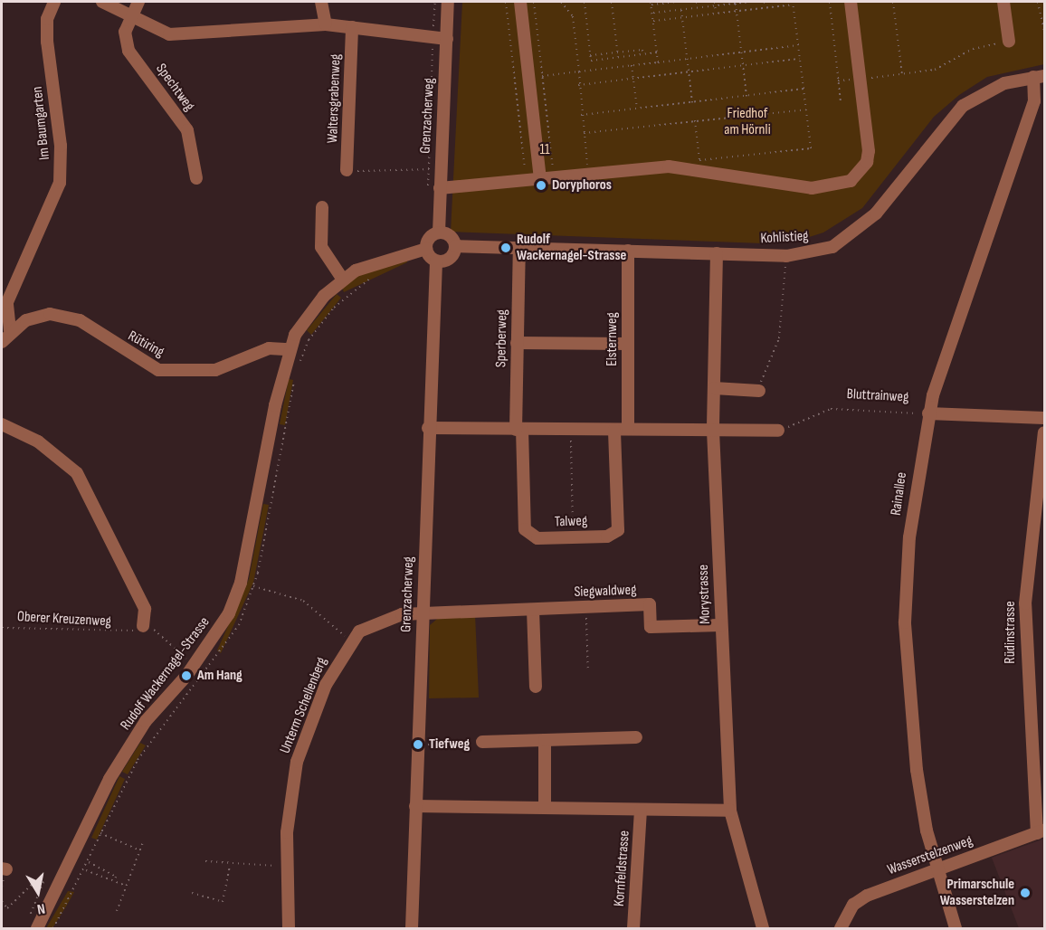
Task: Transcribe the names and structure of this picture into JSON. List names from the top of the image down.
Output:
{
  "streets": {
    "street": [
      "Spechtweg",
      "Waltersgrabenweg",
      "Grenzacherweg",
      "Im Baumgarten",
      "Kohlistieg",
      "Sperberweg",
      "Elsternweg",
      "Rütiring",
      "Bluttrainweg",
      "Rainallee",
      "Talweg",
      "Siegwaldweg",
      "Morystrasse",
      "Rüdinstrasse",
      "Rudolf Wackernagel-Strasse",
      "Unterm Schellenberg",
      "Wasserstelzenweg",
      "Kornfeldstrasse"
    ],
    "path": ["Oberer Kreuzenweg"]
  },
  "crossings": [
    ["Grenzacherweg", "Kohlistieg"],
    ["Grenzacherweg", "Siegwaldweg"],
    ["Grenzacherweg", "Rudolf Wackernagel-Strasse"],
    ["Grenzacherweg", "Unterm Schellenberg"],
    ["Im Baumgarten", "Rütiring"],
    ["Kohlistieg", "Sperberweg"],
    ["Kohlistieg", "Elsternweg"],
    ["Kohlistieg", "Rainallee"],
    ["Kohlistieg", "Morystrasse"],
    ["Kohlistieg", "Rudolf Wackernagel-Strasse"],
    ["Sperberweg", "Talweg"],
    ["Rütiring", "Rudolf Wackernagel-Strasse"],
    ["Bluttrainweg", "Rainallee"],
    ["Rainallee", "Wasserstelzenweg"],
    ["Siegwaldweg", "Morystrasse"],
    ["Siegwaldweg", "Unterm Schellenberg"],
    ["Rüdinstrasse", "Wasserstelzenweg"]
  ],
  "parks": ["Friedhof am Hörnli", "11"],
  "places": [
    "Doryphoros",
    "Rudolf Wackernagel-Strasse",
    "Am Hang",
    "Tiefweg",
    "Primarschule Wasserstelzen"
  ],
  "north": "bottom"
}
